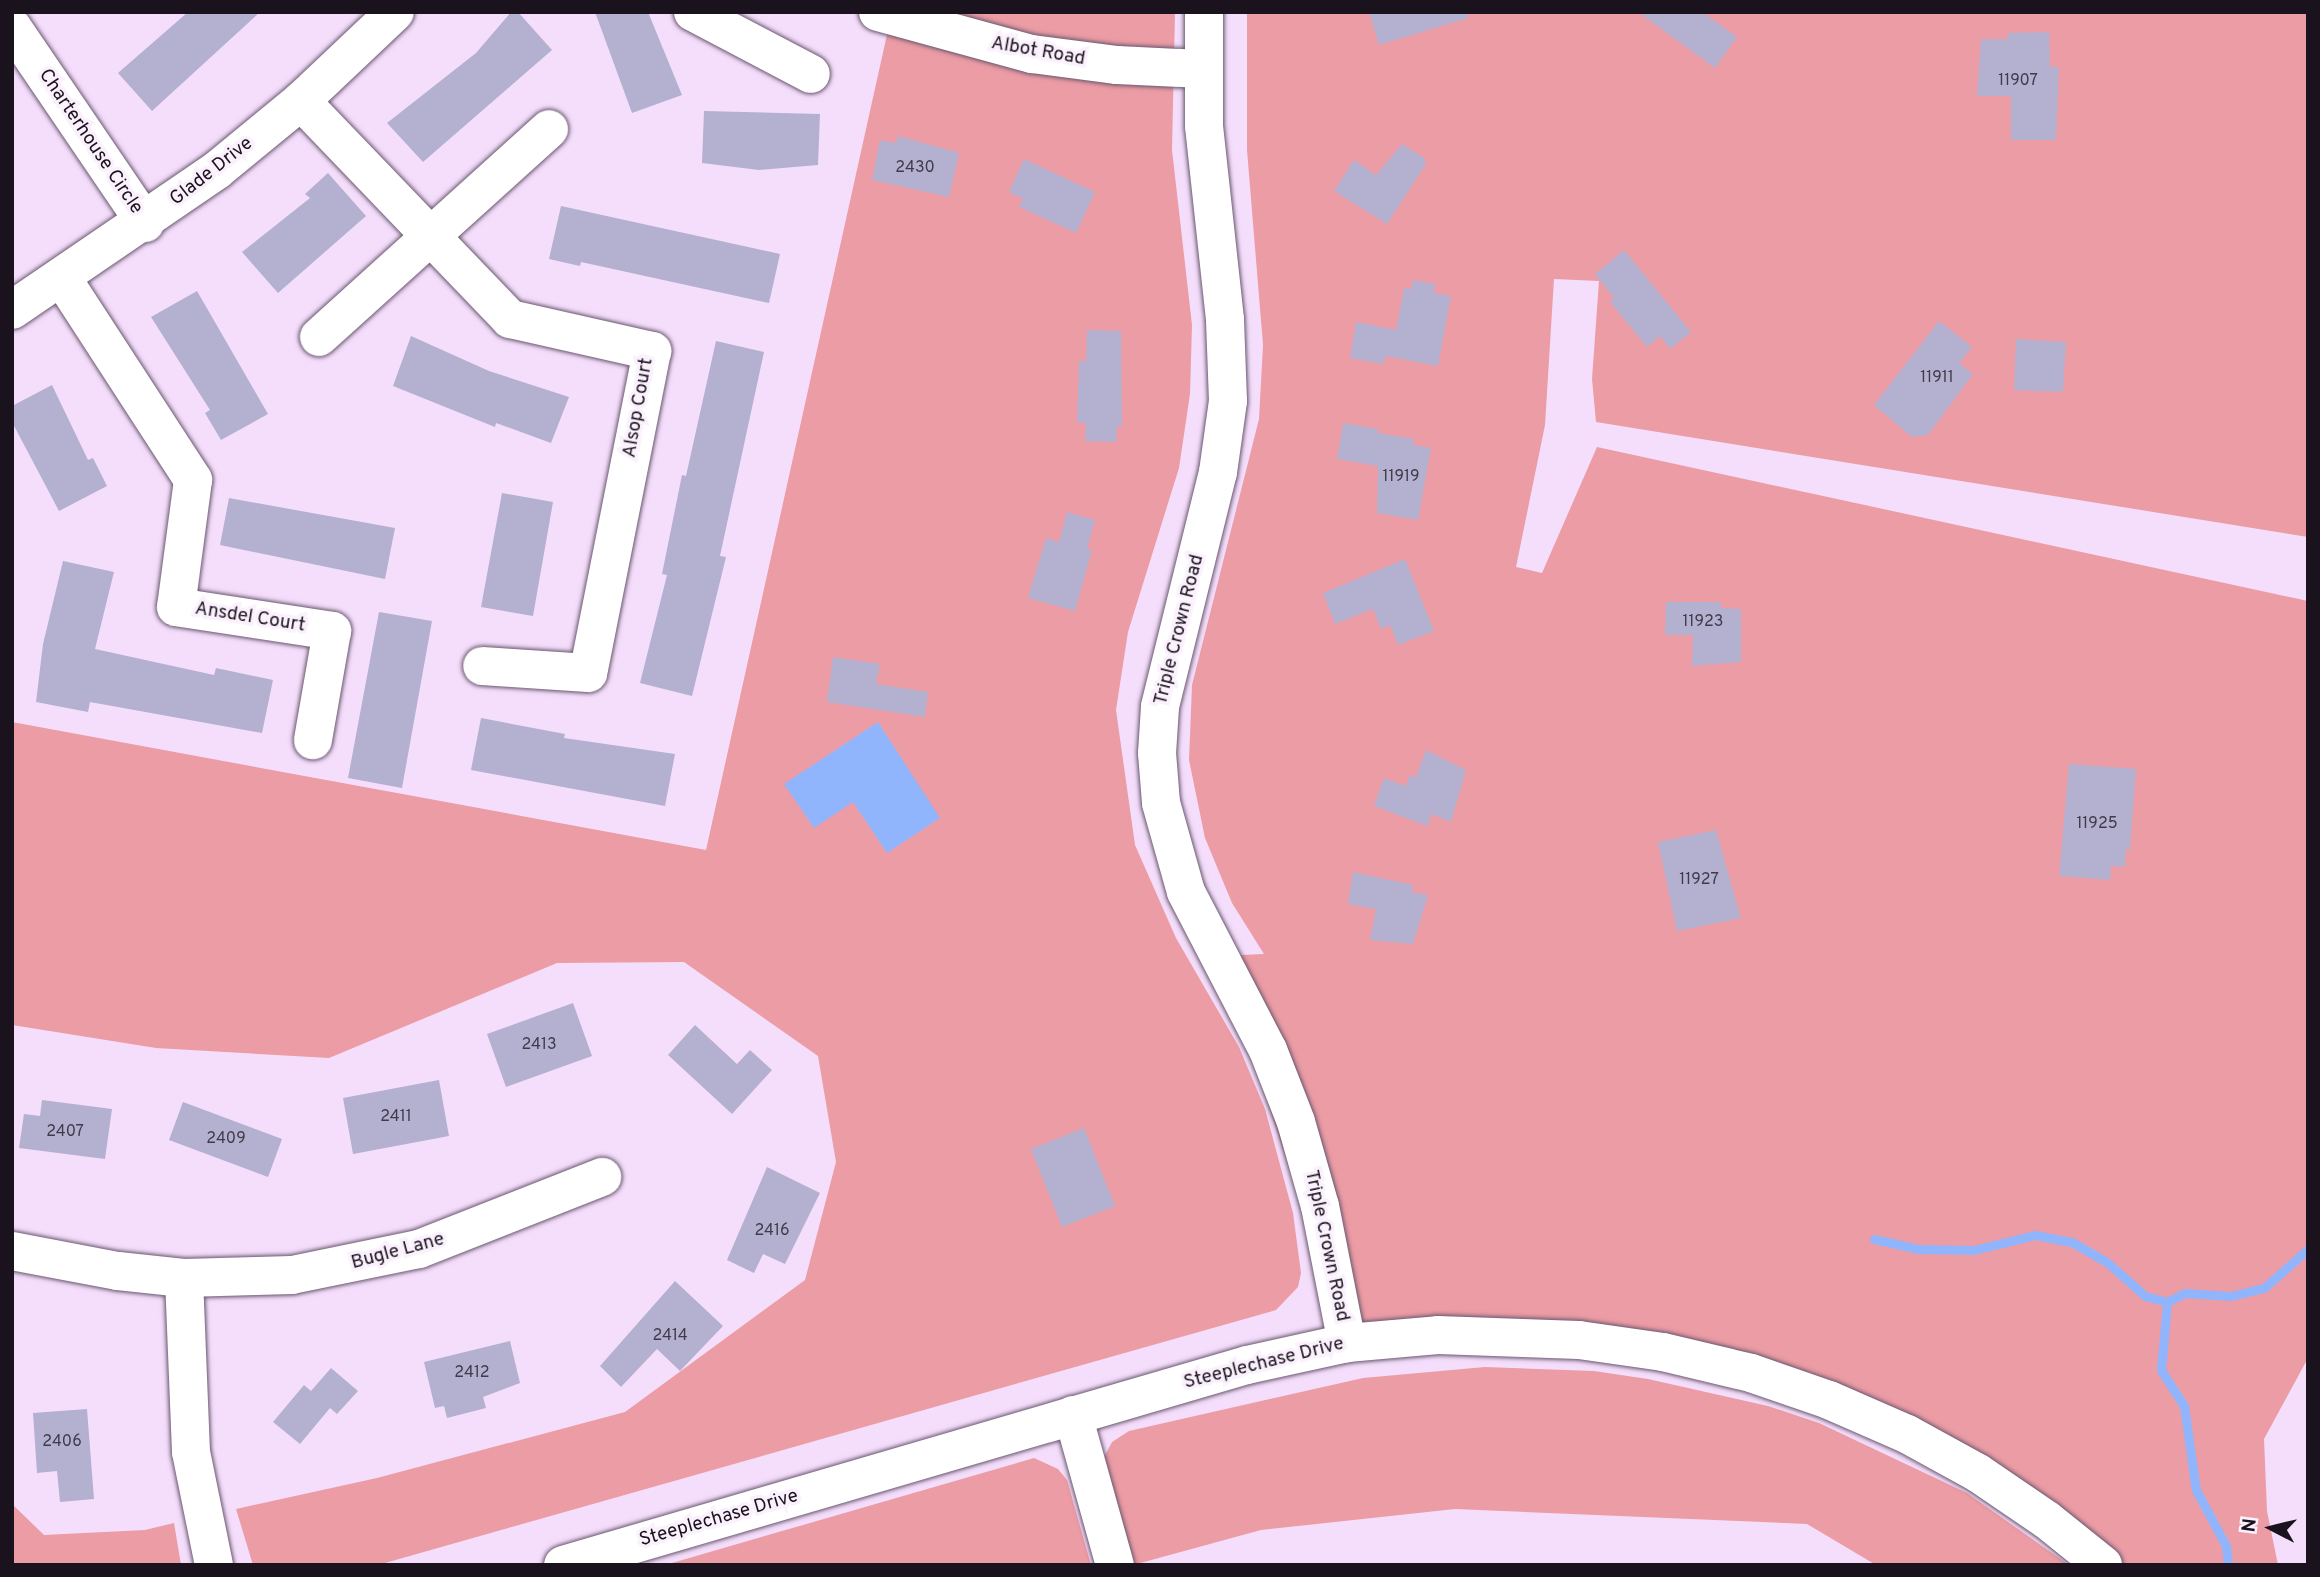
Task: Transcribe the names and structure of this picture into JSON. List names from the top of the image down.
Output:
{
  "streets": {
    "street": [
      "Albot Road",
      "Charterhouse Circle",
      "Glade Drive",
      "Alsop Court",
      "Ansdel Court",
      "Triple Crown Road",
      "Bugle Lane",
      "Steeplechase Drive"
    ]
  },
  "crossings": [
    ["Albot Road", "Triple Crown Road"],
    ["Charterhouse Circle", "Glade Drive"],
    ["Glade Drive", "Alsop Court"],
    ["Glade Drive", "Ansdel Court"],
    ["Triple Crown Road", "Steeplechase Drive"]
  ],
  "house_numbers": [
    "11907",
    "2430",
    "11911",
    "11919",
    "11923",
    "11925",
    "11927",
    "2413",
    "2411",
    "2407",
    "2409",
    "2416",
    "2414",
    "2412",
    "2406"
  ],
  "north": "left"
}
